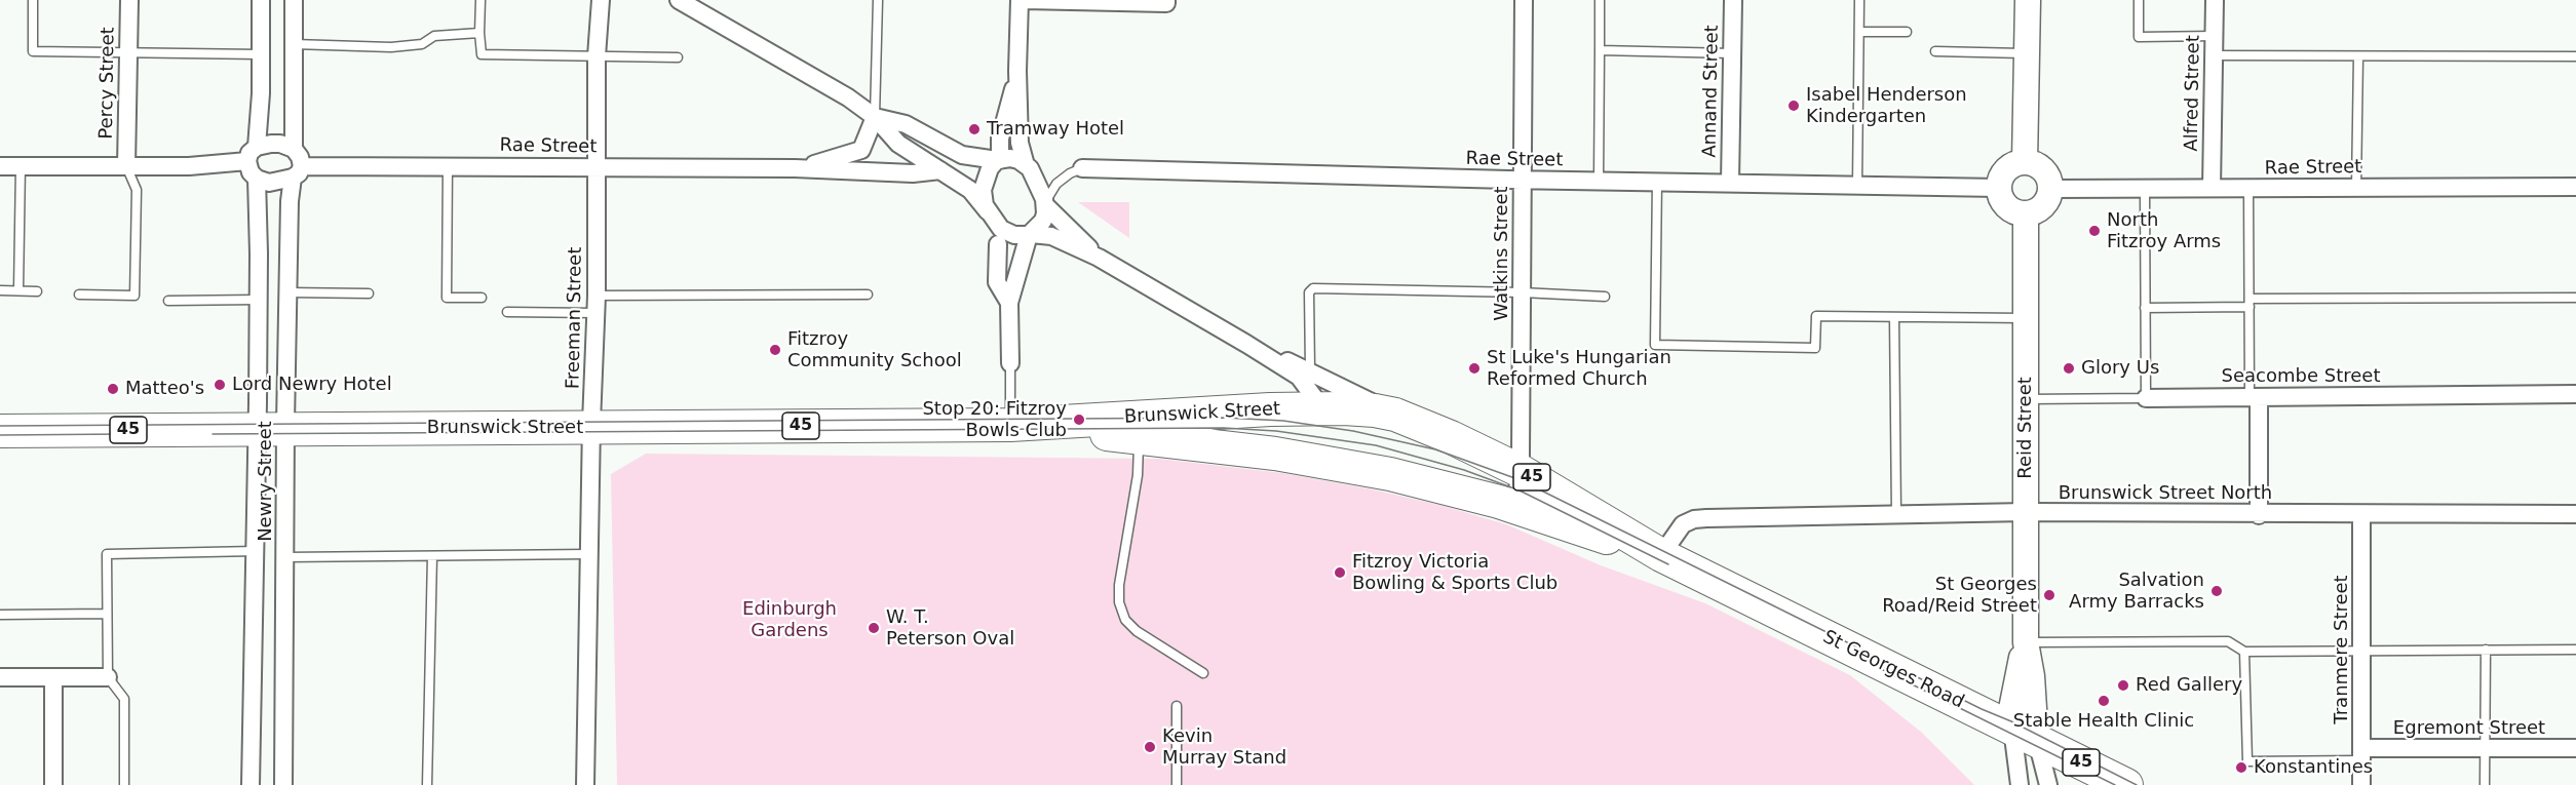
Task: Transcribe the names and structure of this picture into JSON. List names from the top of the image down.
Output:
{
  "streets": {
    "highway": ["Brunswick Street", "45", "St Georges Road"],
    "street": [
      "Percy Street",
      "Annand Street",
      "Alfred Street",
      "Rae Street",
      "Watkins Street",
      "Freeman Street",
      "Seacombe Street",
      "Reid Street",
      "Newry Street",
      "Brunswick Street North",
      "Tranmere Street",
      "Egremont Street"
    ]
  },
  "crossings": [
    ["Annand Street", "Rae Street"],
    ["Alfred Street", "Rae Street"],
    ["Rae Street", "Watkins Street"],
    ["Rae Street", "Freeman Street"],
    ["Rae Street", "Reid Street"],
    ["Rae Street", "Newry Street"],
    ["Watkins Street", "St Georges Road"],
    ["Freeman Street", "Brunswick Street"],
    ["Seacombe Street", "Reid Street"],
    ["Brunswick Street", "Newry Street"],
    ["Brunswick Street", "St Georges Road"],
    ["Reid Street", "Brunswick Street North"],
    ["Reid Street", "St Georges Road"],
    ["Brunswick Street North", "Tranmere Street"],
    ["Brunswick Street North", "St Georges Road"],
    ["Tranmere Street", "Egremont Street"]
  ],
  "parks": ["Edinburgh Gardens"],
  "places": [
    "Isabel Henderson Kindergarten",
    "Tramway Hotel",
    "North Fitzroy Arms",
    "Fitzroy Community School",
    "St Luke's Hungarian Reformed Church",
    "Glory Us",
    "Lord Newry Hotel",
    "Matteo's",
    "Stop 20: Fitzroy Bowls Club",
    "Fitzroy Victoria Bowling & Sports Club",
    "Salvation Army Barracks",
    "St Georges Road/Reid Street",
    "W. T. Peterson Oval",
    "Red Gallery",
    "Stable Health Clinic",
    "Kevin Murray Stand",
    "Konstantines"
  ]
}
